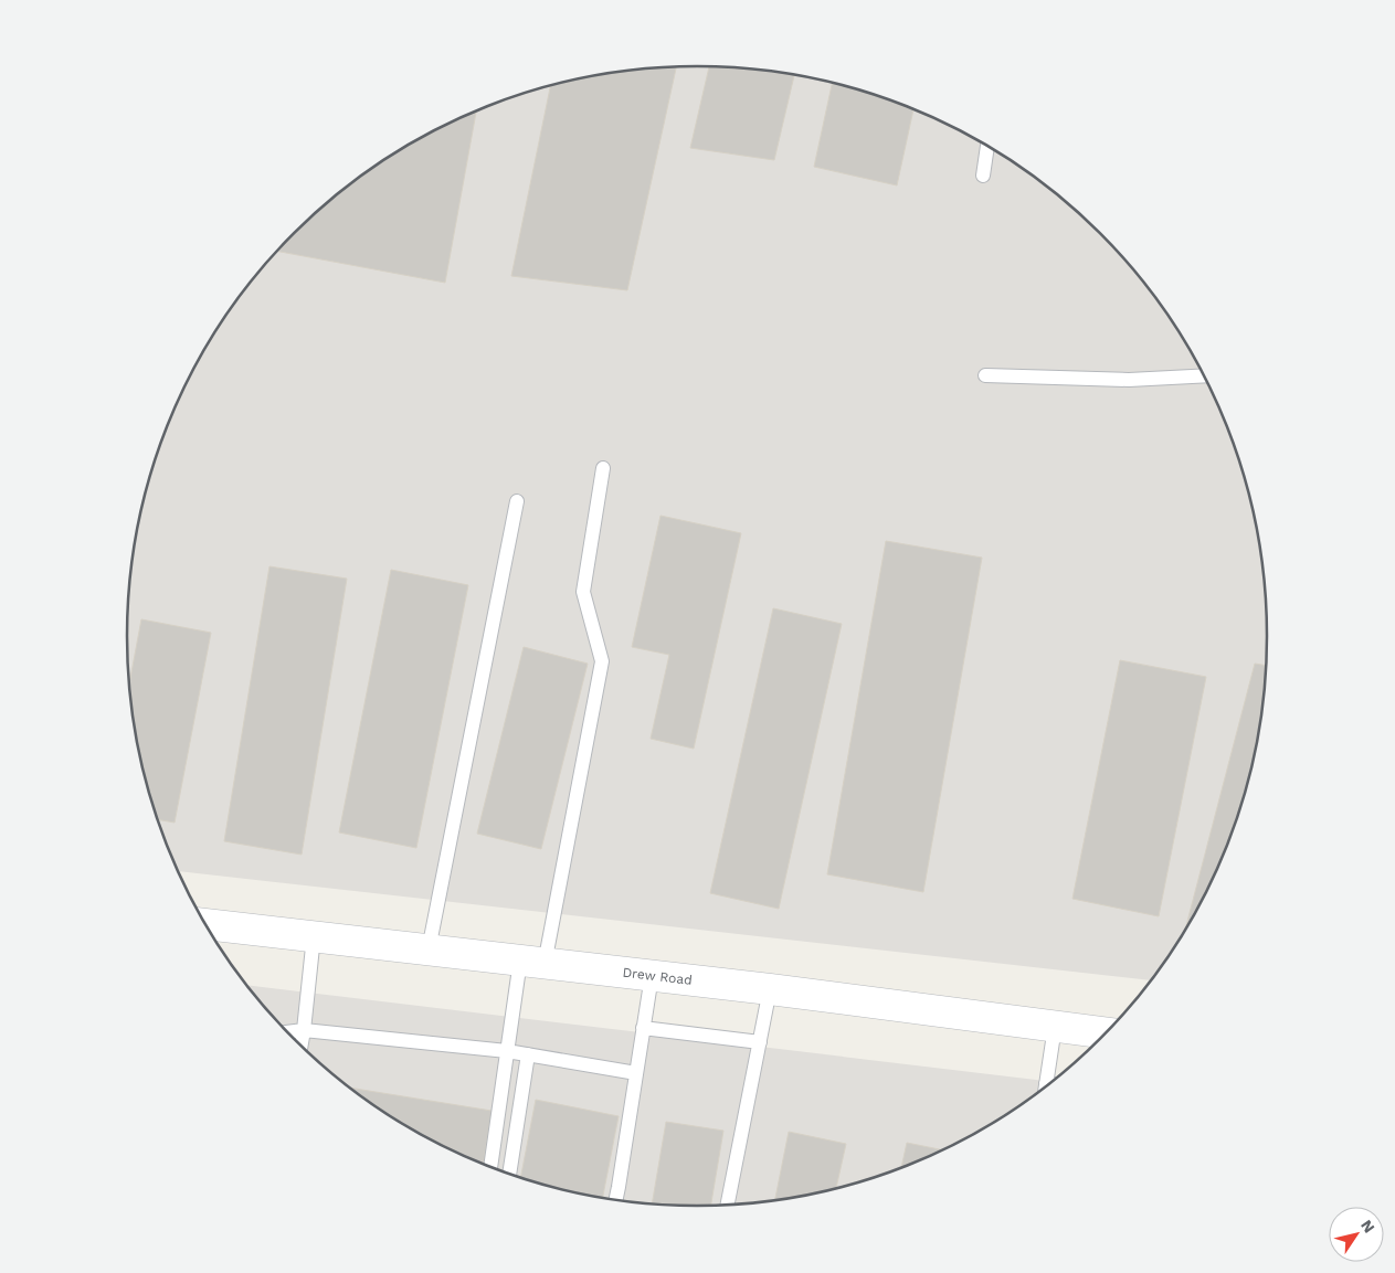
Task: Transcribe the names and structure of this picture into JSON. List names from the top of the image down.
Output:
{
  "streets": {
    "street": ["Drew Road"]
  },
  "north": "top right"
}
